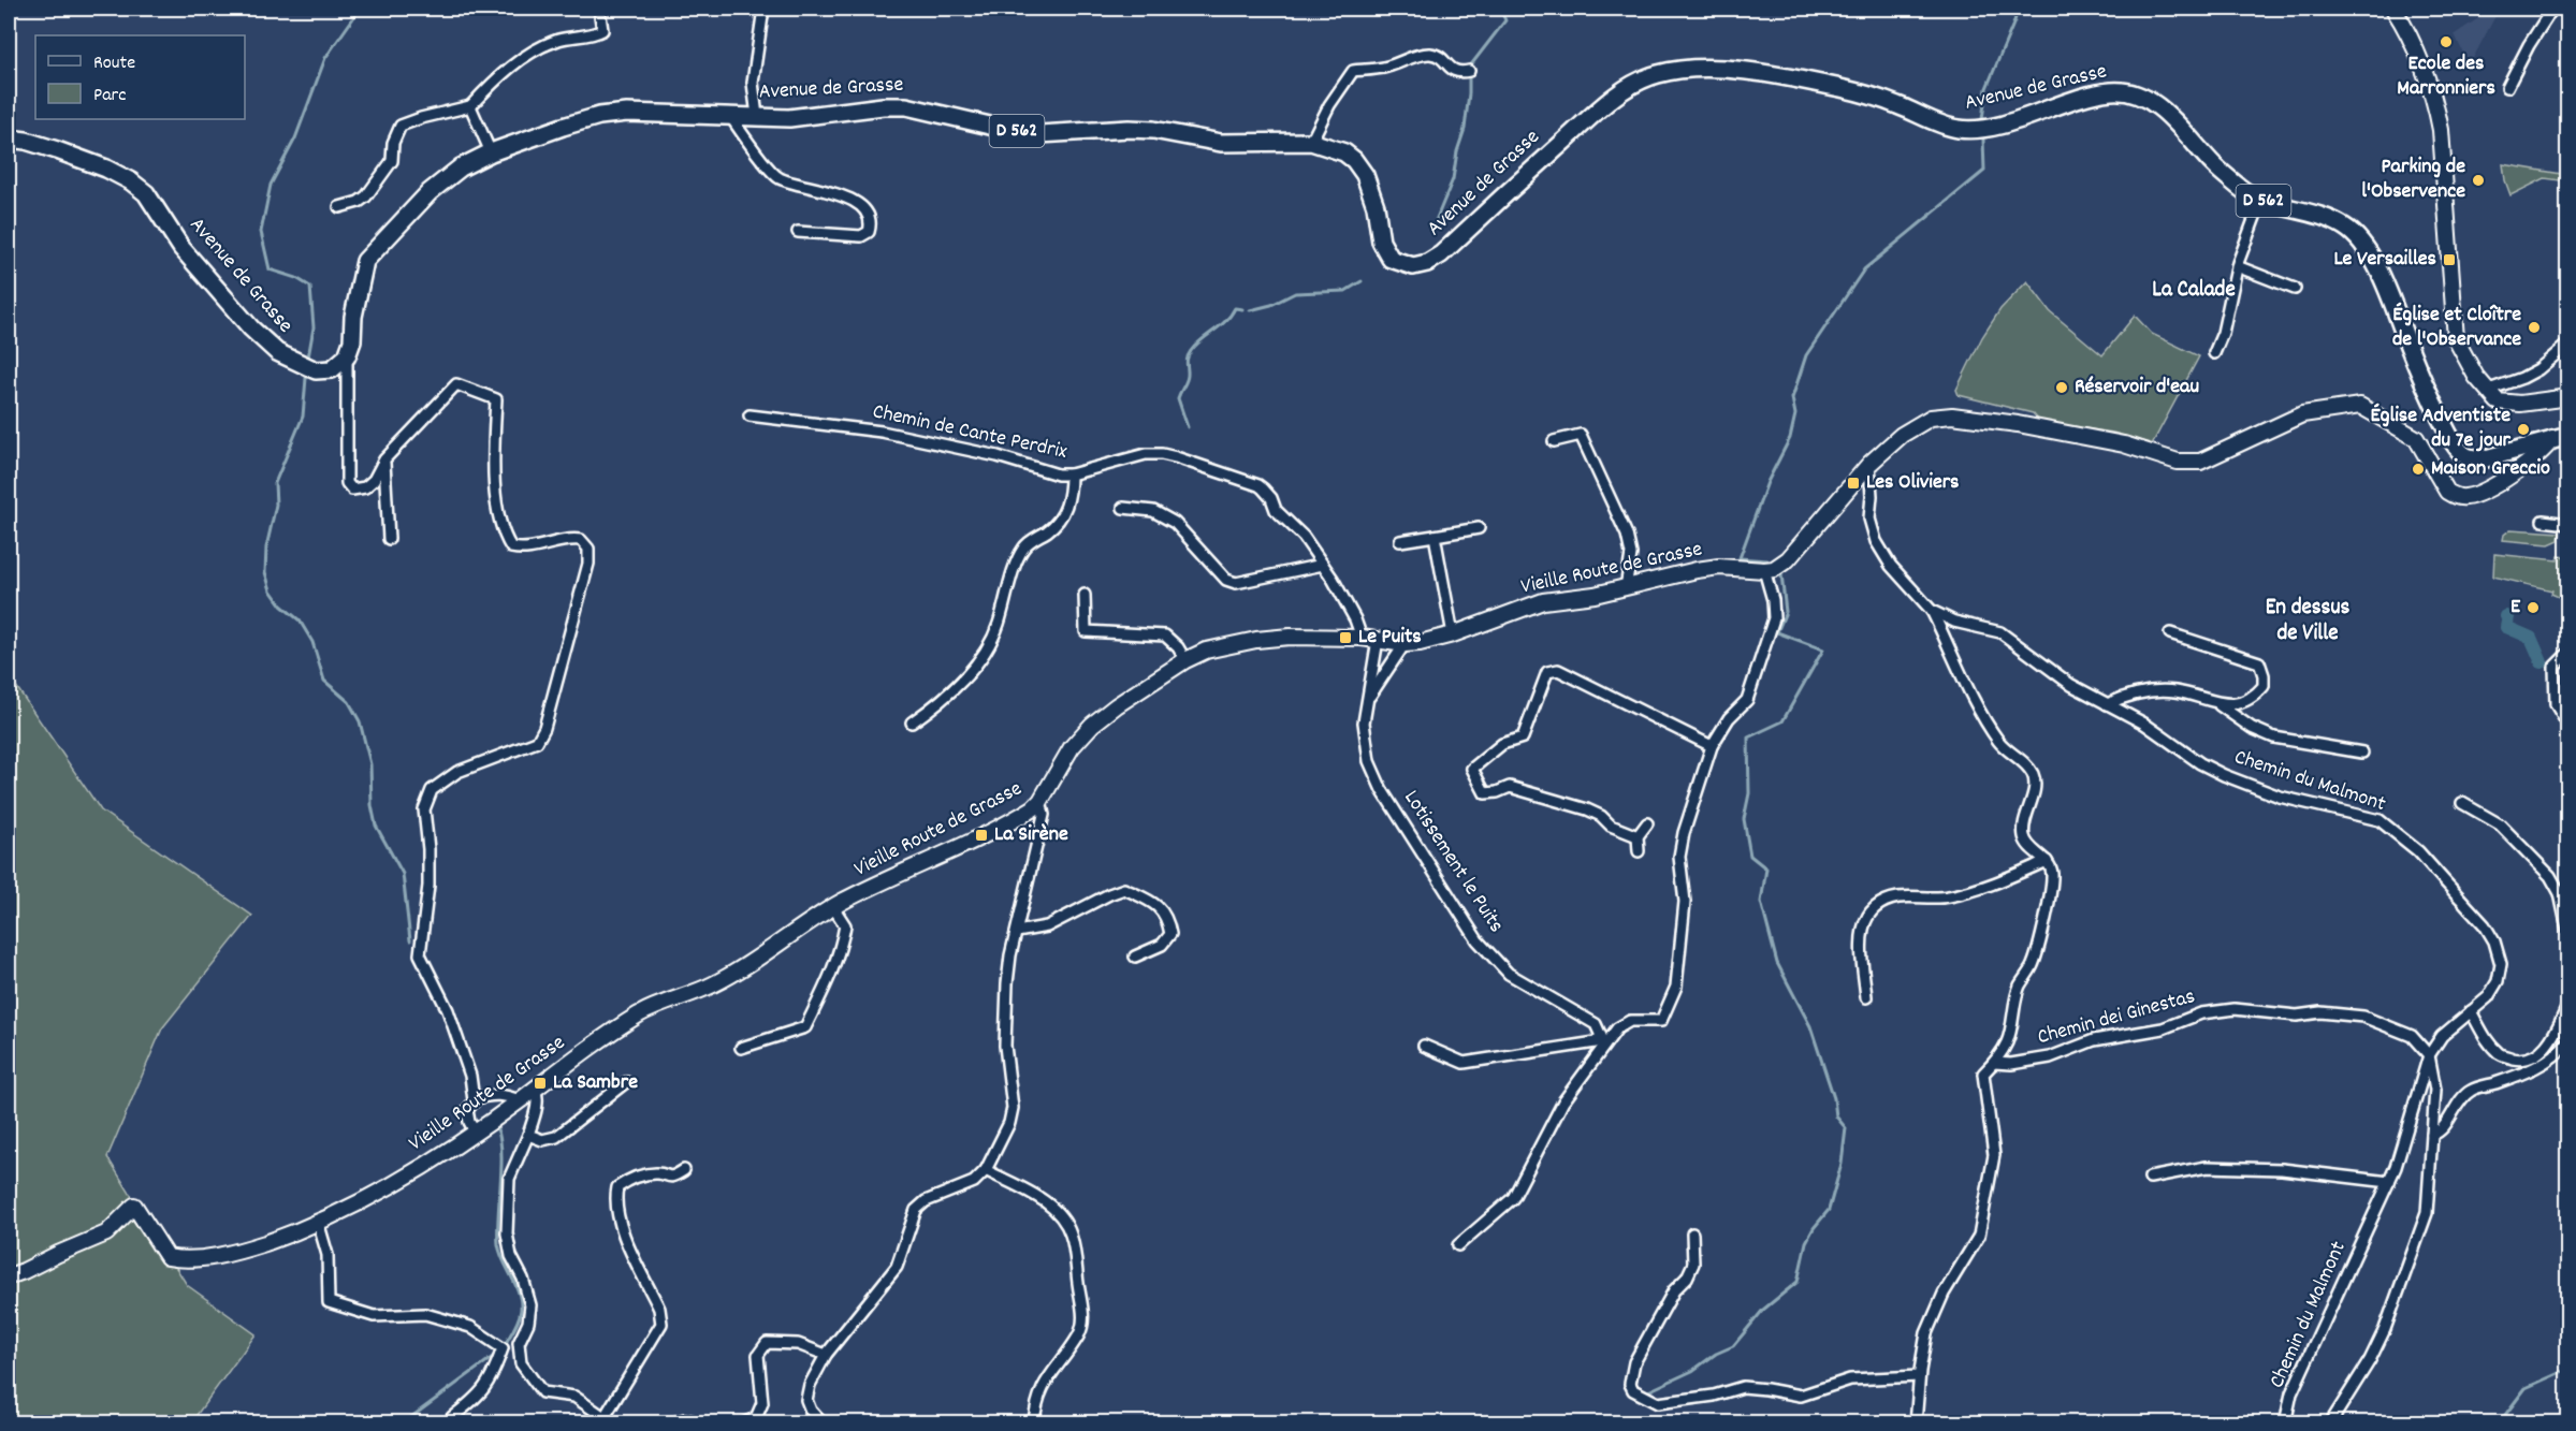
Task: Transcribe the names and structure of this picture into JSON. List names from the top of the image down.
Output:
{
  "streets": {
    "main road": ["Avenue de Grasse", "D 562"],
    "street": [
      "Chemin de Cante Perdrix",
      "Vieille Route de Grasse",
      "Chemin du Malmont",
      "Lotissement le Puits",
      "Chemin dei Ginestas"
    ]
  },
  "crossings": [
    ["Chemin de Cante Perdrix", "Vieille Route de Grasse"],
    ["Vieille Route de Grasse", "Lotissement le Puits"],
    ["Chemin du Malmont", "Chemin dei Ginestas"]
  ],
  "districts": ["La Calade", "En dessus de Ville"],
  "places": {
    "other": [
      "Ecole des Marronniers",
      "Parking de l'Observence",
      "Église et Cloître de l'Observance",
      "Réservoir d'eau",
      "Église Adventiste du 7e jour",
      "Maison Greccio",
      "E"
    ],
    "transit": [
      "Le Versailles",
      "Les Oliviers",
      "Le Puits",
      "La Sirène",
      "La Sambre"
    ]
  },
  "legend": ["Route", "Parc"]
}
